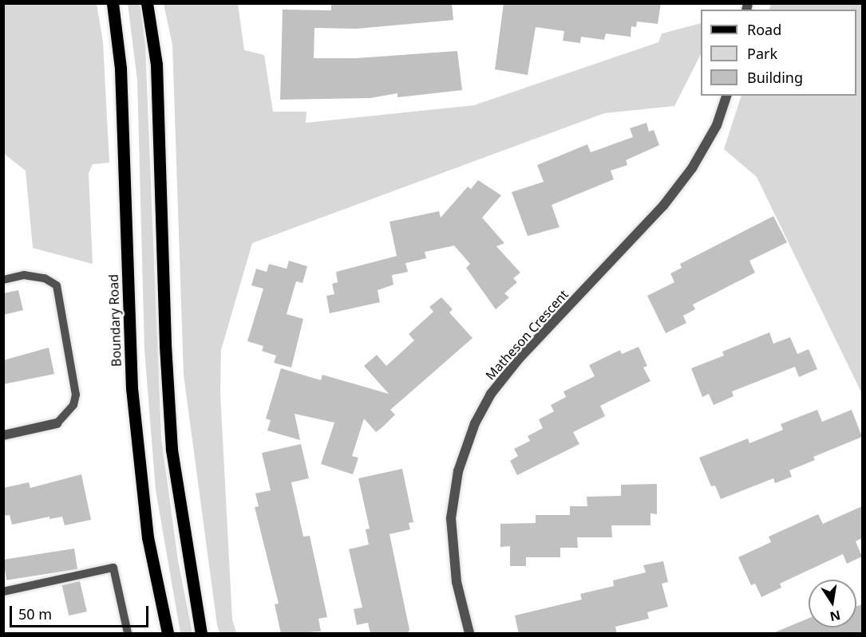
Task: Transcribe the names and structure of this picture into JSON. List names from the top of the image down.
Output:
{
  "streets": {
    "main road": ["Boundary Road"],
    "street": ["Matheson Crescent"]
  },
  "legend": ["Road", "Park", "Building"],
  "scale_bar": "50 m",
  "north": "bottom"
}
